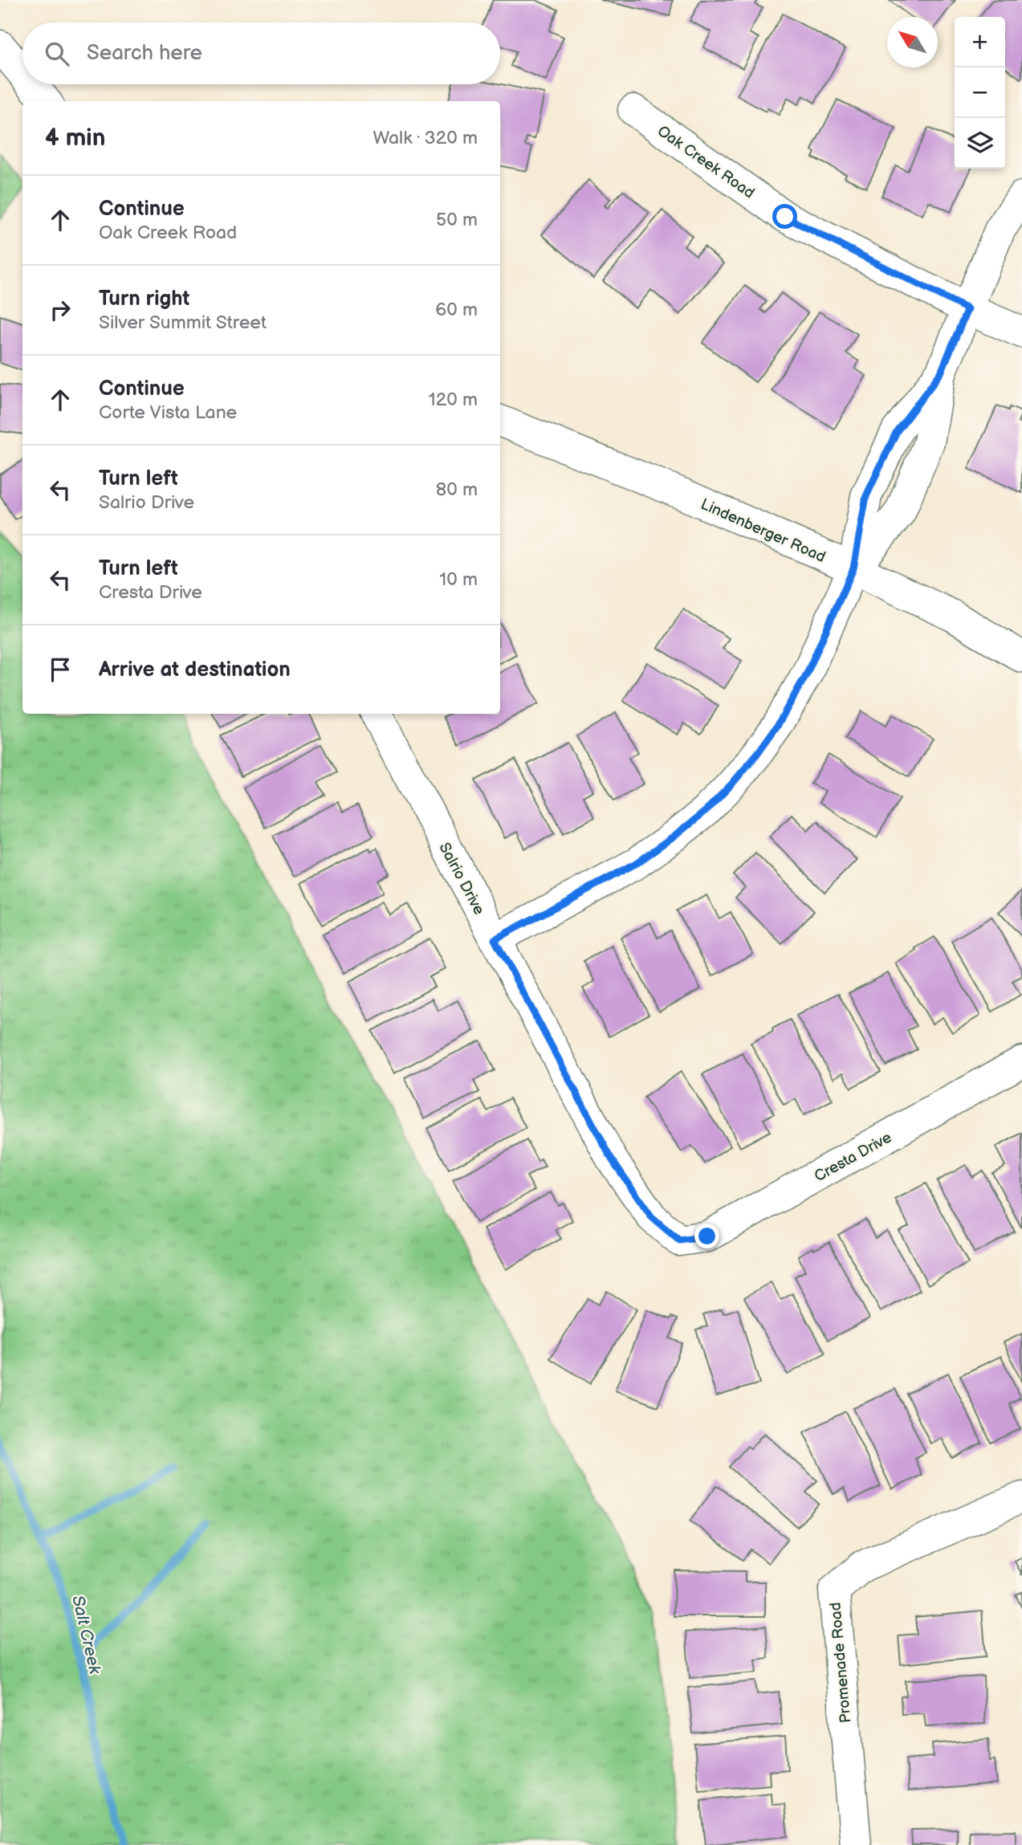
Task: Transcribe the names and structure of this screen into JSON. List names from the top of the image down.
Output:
{
  "streets": {
    "street": [
      "Oak Creek Road",
      "Lindenberger Road",
      "Salrio Drive",
      "Cresta Drive",
      "Promenade Road"
    ]
  },
  "crossings": [
    ["Salrio Drive", "Cresta Drive"]
  ],
  "water": ["Salt Creek"],
  "north": "top left",
  "page": {
    "map_buttons": ["+", "−"],
    "search": "Search here",
    "heading": ["4 min", "Walk · 320 m"],
    "list": [
      ["Continue", "Oak Creek Road", "50 m"],
      ["Turn right", "Silver Summit Street", "60 m"],
      ["Continue", "Corte Vista Lane", "120 m"],
      ["Turn left", "Salrio Drive", "80 m"],
      ["Turn left", "Cresta Drive", "10 m"],
      "Arrive at destination"
    ]
  }
}
